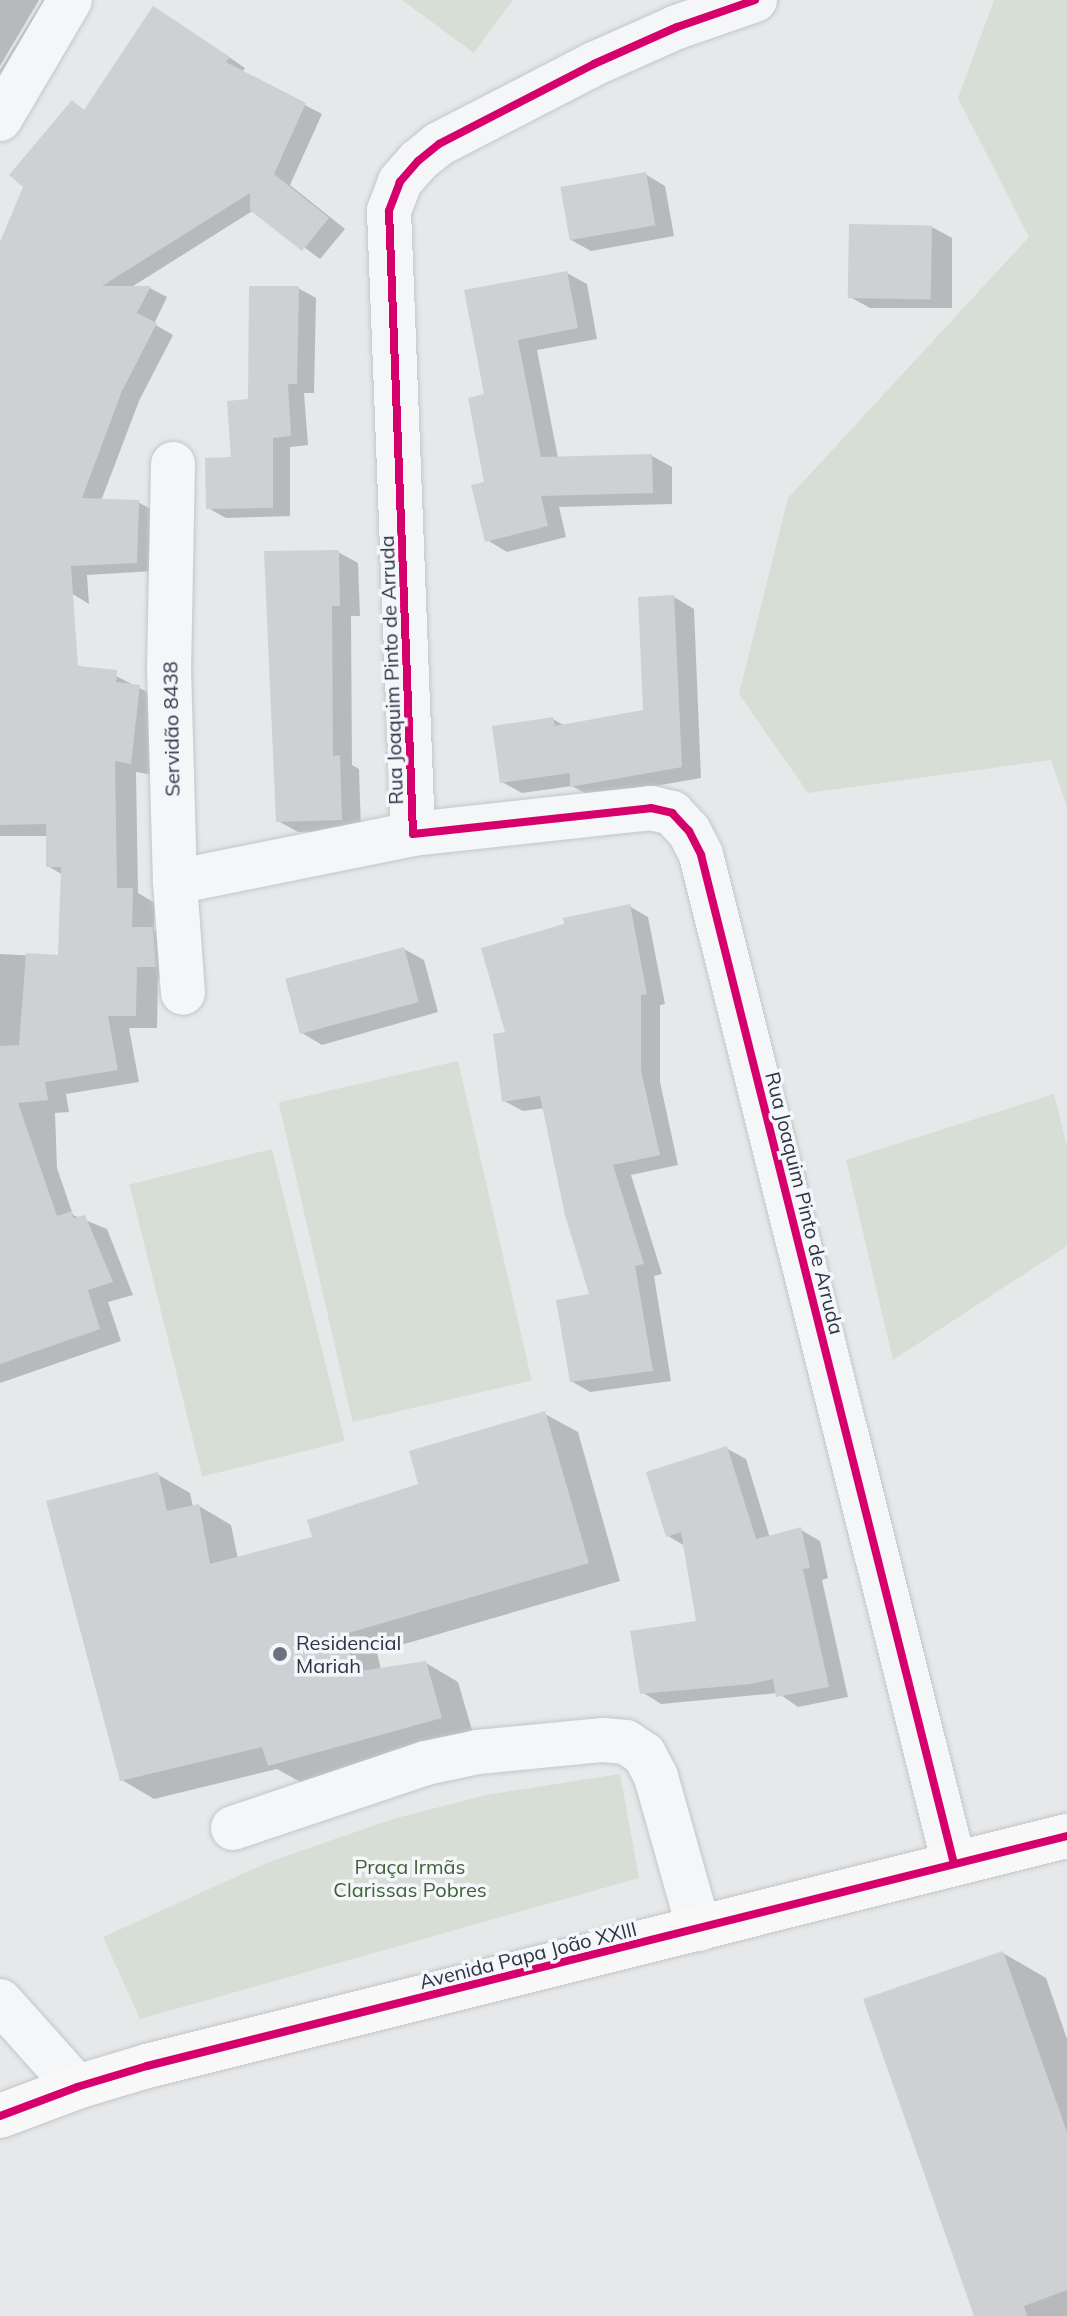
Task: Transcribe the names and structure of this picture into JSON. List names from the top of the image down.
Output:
{
  "streets": {
    "main road": ["Avenida Papa João XXIII"],
    "street": ["Rua Joaquim Pinto de Arruda", "Servidão 8438"]
  },
  "crossings": [
    ["Rua Joaquim Pinto de Arruda", "Avenida Papa João XXIII"]
  ],
  "parks": ["Praça Irmãs Clarissas Pobres"],
  "places": ["Residencial Mariah"]
}
